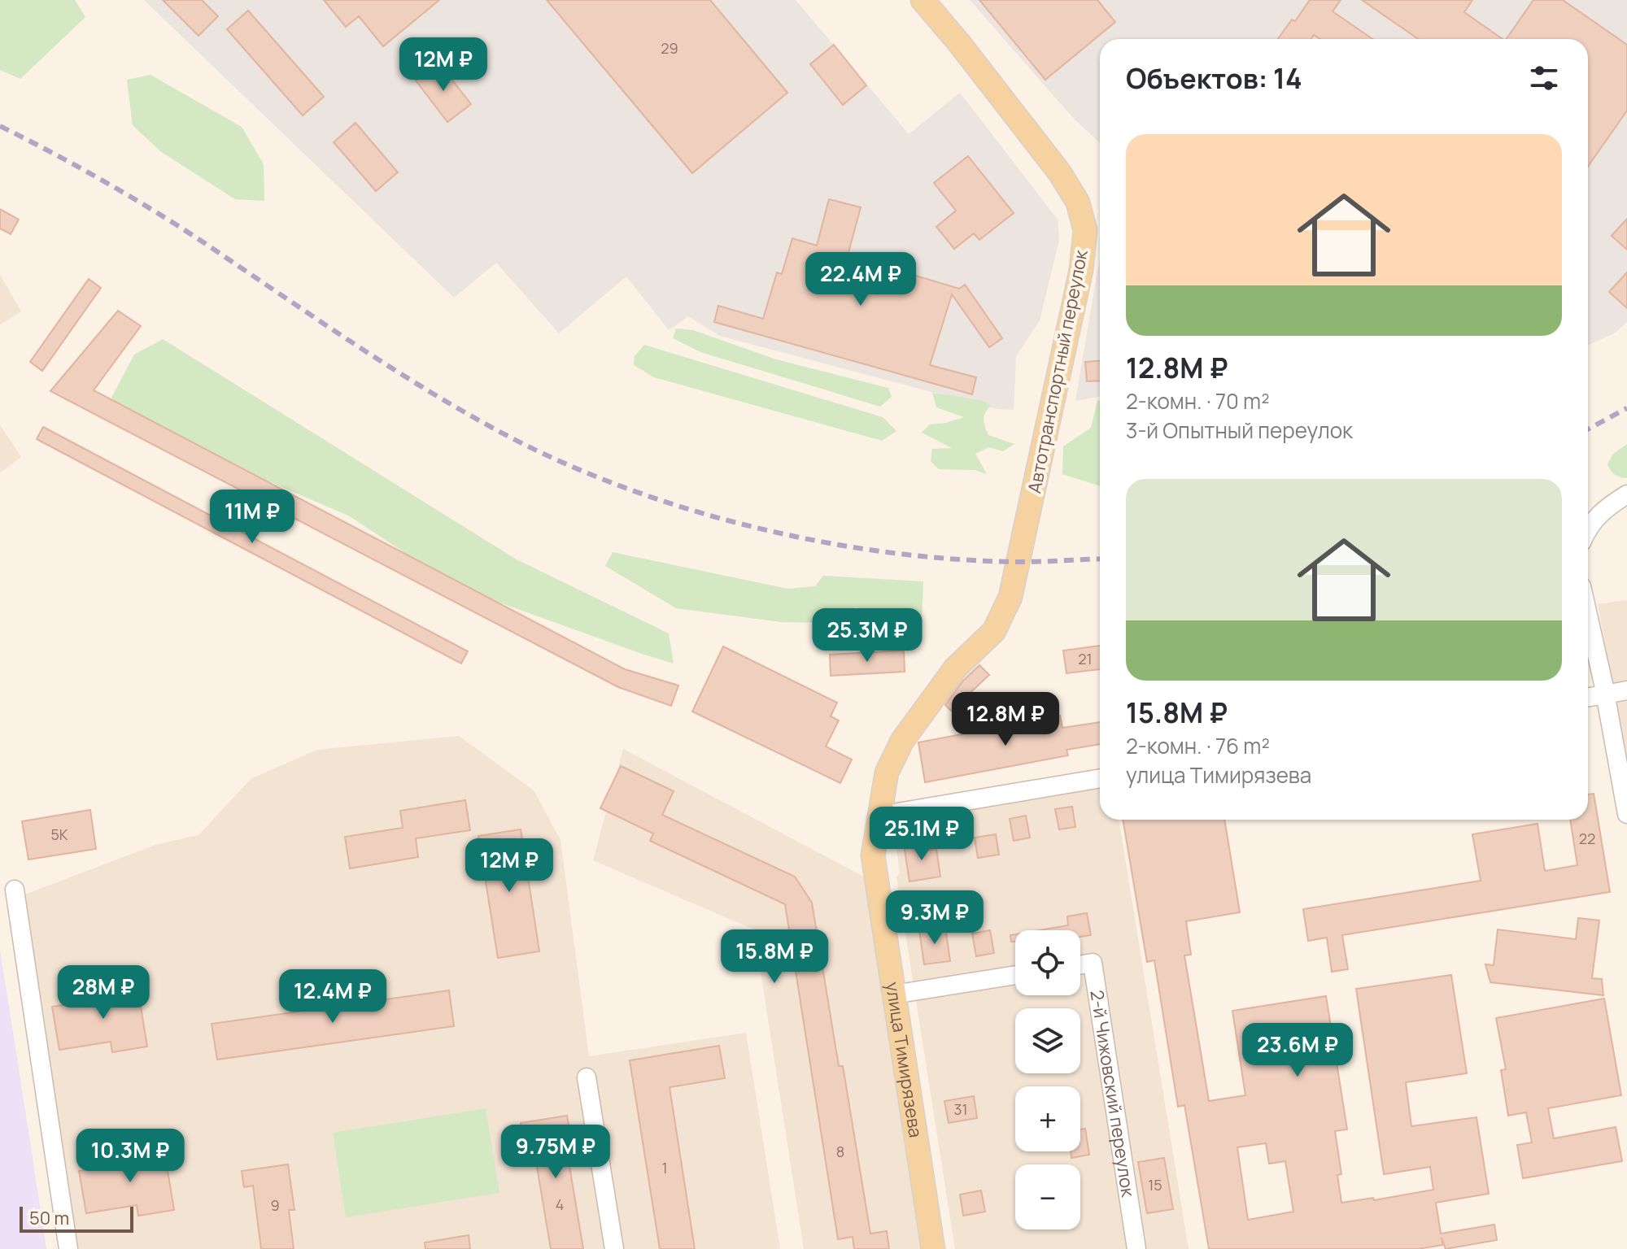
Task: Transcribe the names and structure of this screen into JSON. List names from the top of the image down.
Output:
{
  "streets": {
    "main road": ["Автотранспортный переулок", "улица Тимирязева"],
    "street": ["2-й Чижовский переулок"]
  },
  "crossings": [
    ["Автотранспортный переулок", "улица Тимирязева"]
  ],
  "house_numbers": [
    "29",
    "21",
    "5К",
    "22",
    "31",
    "8",
    "1",
    "15",
    "4",
    "9"
  ],
  "scale_bar": "50 m",
  "page": {
    "price": [
      "12M ₽",
      "22.4M ₽",
      "11M ₽",
      "25.3M ₽",
      "12.8M ₽",
      "25.1M ₽",
      "12M ₽",
      "9.3M ₽",
      "15.8M ₽",
      "28M ₽",
      "12.4M ₽",
      "23.6M ₽",
      "9.75M ₽",
      "10.3M ₽"
    ],
    "heading": "Объектов: 14",
    "list": [
      {
        "name": "12.8M ₽",
        "note": "2-комн. · 70 m² · 3-й Опытный переулок"
      },
      {
        "name": "15.8M ₽",
        "note": "2-комн. · 76 m² · улица Тимирязева"
      }
    ],
    "map_buttons": ["+", "−"],
    "scale": "50 m"
  }
}
